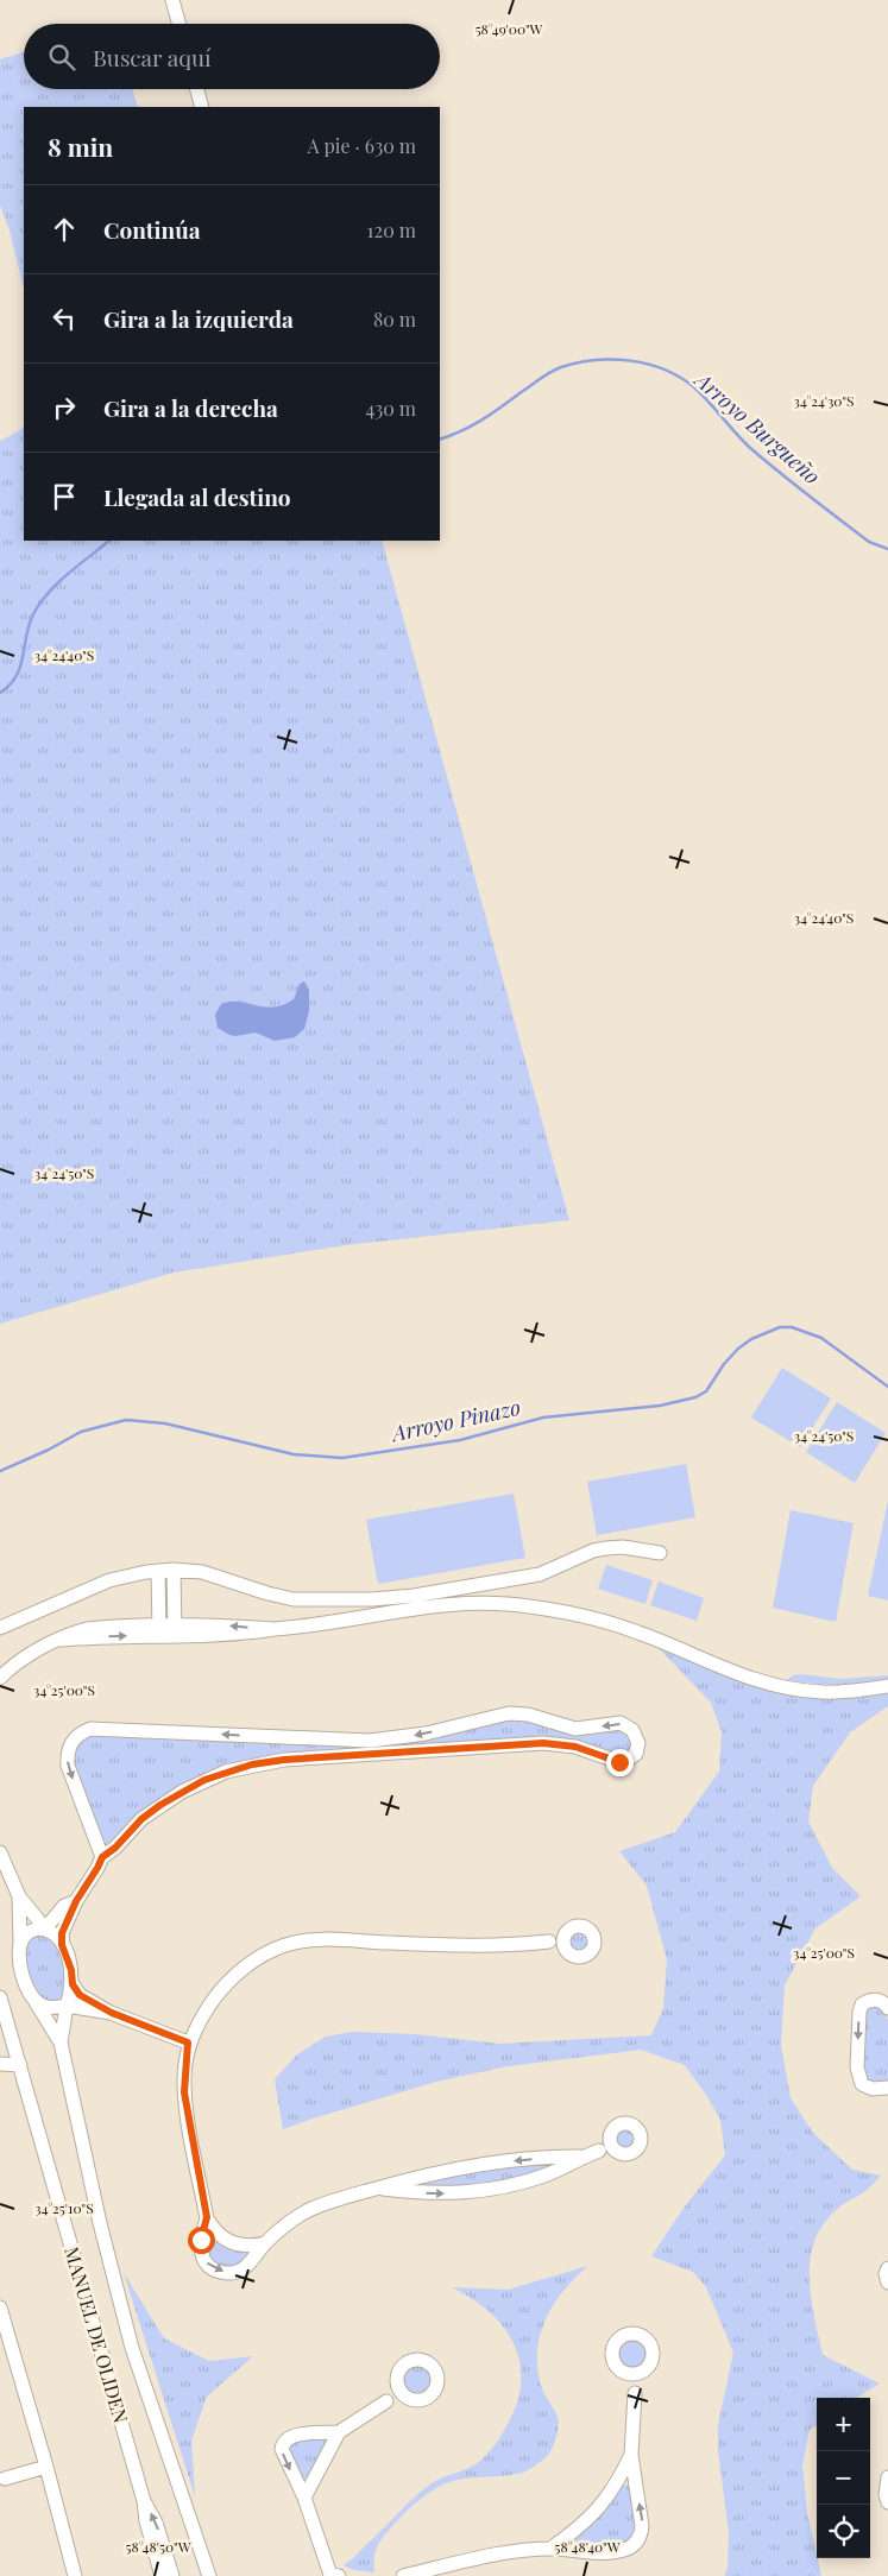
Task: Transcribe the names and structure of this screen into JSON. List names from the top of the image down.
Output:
{
  "streets": {
    "street": ["MANUEL DE OLIDEN"]
  },
  "water": ["Arroyo Burgueño", "Arroyo Pinazo"],
  "page": {
    "search": "Buscar aquí",
    "heading": ["8 min", "A pie · 630 m"],
    "list": [
      ["Continúa", "120 m"],
      ["Gira a la izquierda", "80 m"],
      ["Gira a la derecha", "430 m"],
      "Llegada al destino"
    ],
    "map_buttons": ["+", "−"]
  },
  "coordinates": [
    "58°49'00\"W",
    "34°24'30\"S",
    "34°24'40\"S",
    "34°24'50\"S",
    "34°25'00\"S",
    "34°25'10\"S",
    "58°48'50\"W",
    "58°48'40\"W"
  ]
}
